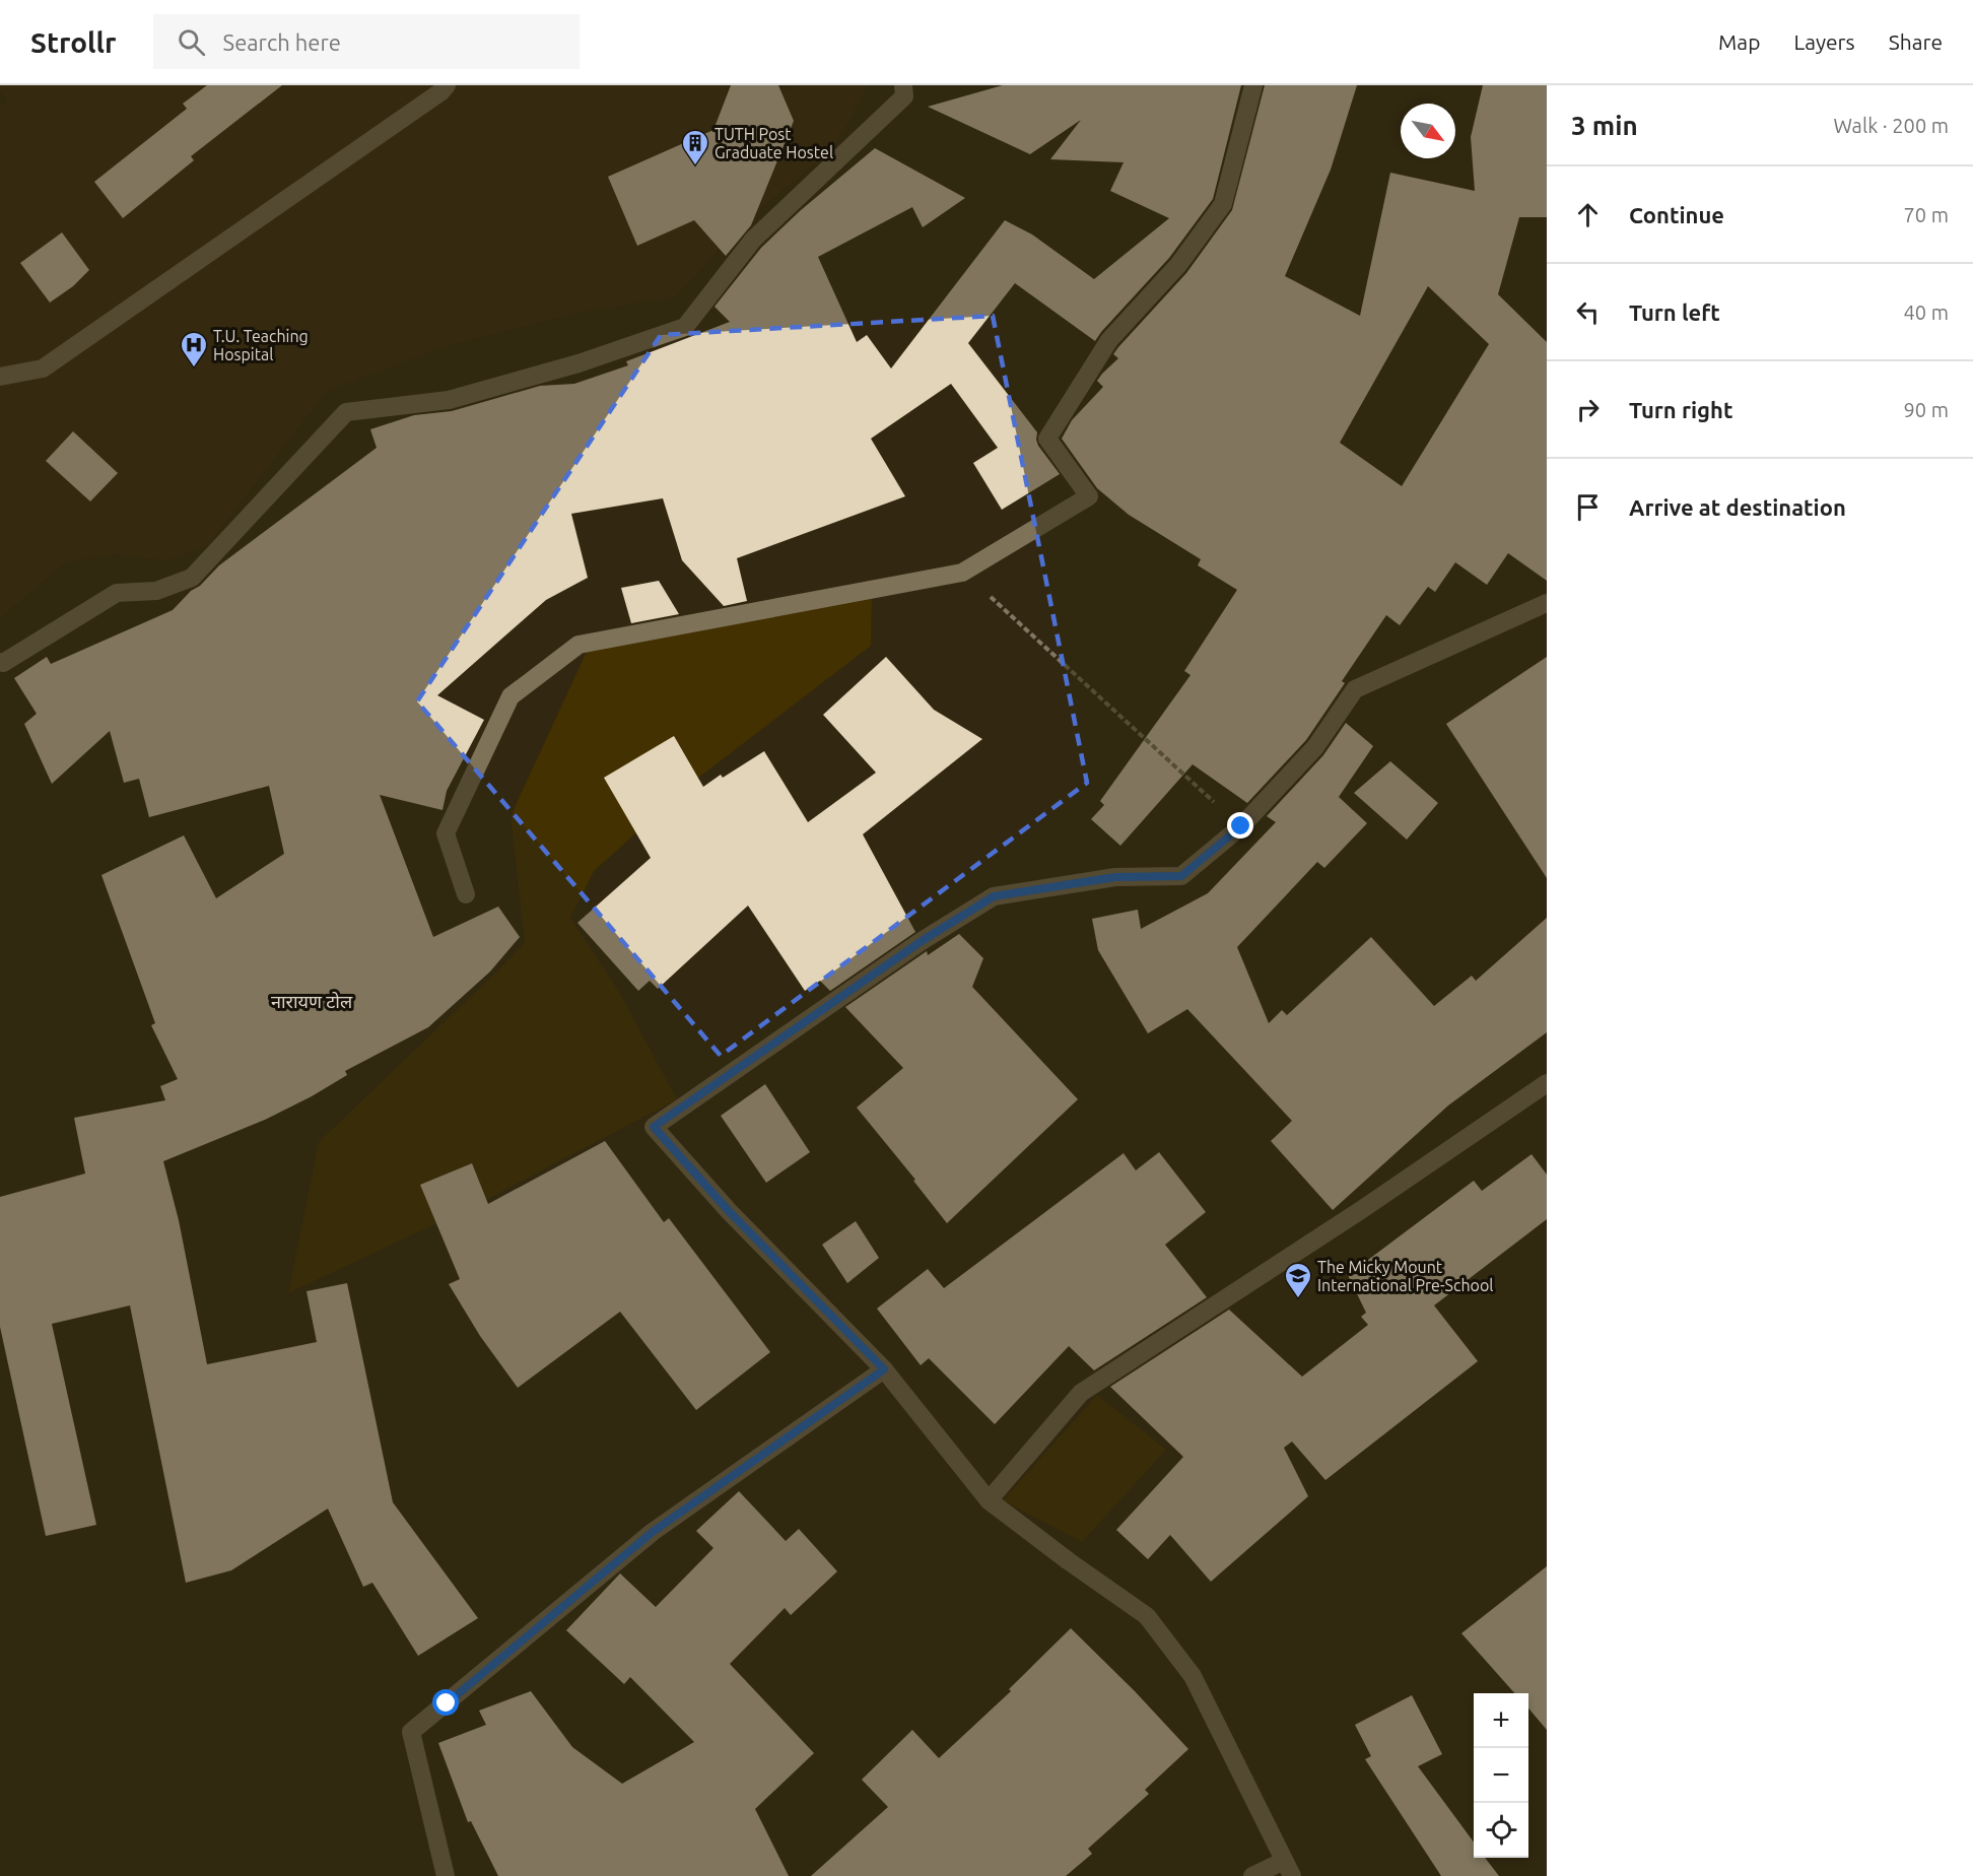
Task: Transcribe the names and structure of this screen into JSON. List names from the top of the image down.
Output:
{
  "districts": ["नारायण टोल"],
  "places": {
    "building": ["TUTH Post Graduate Hostel"],
    "hospital": ["T.U. Teaching Hospital"],
    "school or university": ["The Micky Mount International Pre-School"]
  },
  "north": "bottom right",
  "page": {
    "header": "Strollr",
    "search": "Search here",
    "nav": ["Map", "Layers", "Share"],
    "heading": ["3 min", "Walk · 200 m"],
    "list": [
      ["Continue", "70 m"],
      ["Turn left", "40 m"],
      ["Turn right", "90 m"],
      "Arrive at destination"
    ],
    "map_buttons": ["+", "−"]
  }
}
